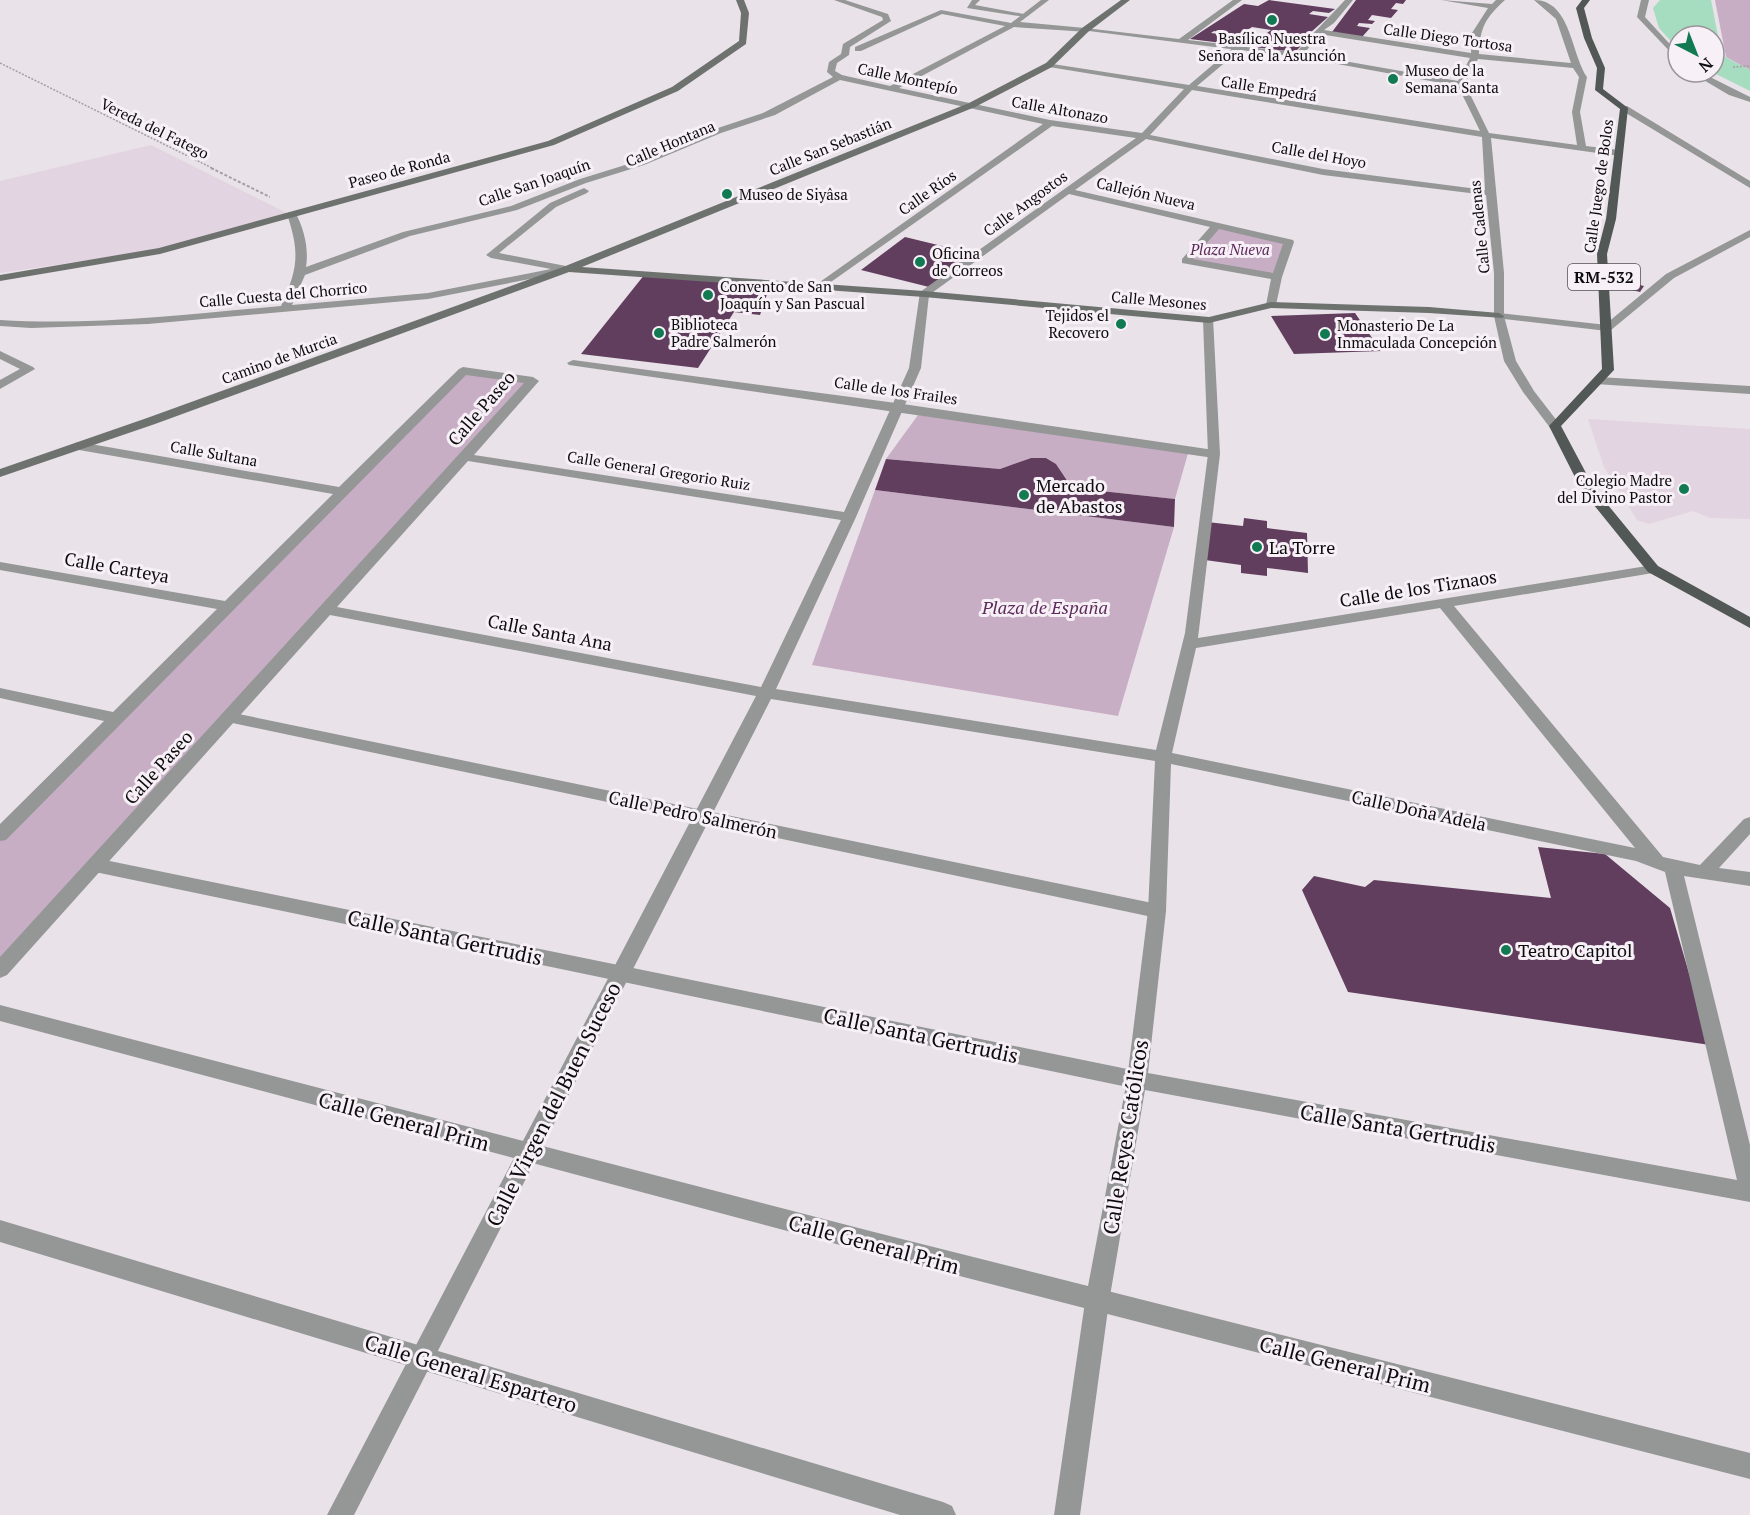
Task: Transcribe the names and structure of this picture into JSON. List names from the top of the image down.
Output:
{
  "streets": {
    "main road": [
      "Calle San Sebastián",
      "Paseo de Ronda",
      "Calle Juego de Bolos",
      "RM-532",
      "Calle Mesones",
      "Camino de Murcia"
    ],
    "street": [
      "Calle Diego Tortosa",
      "Calle Montepío",
      "Calle Empedrá",
      "Calle Altonazo",
      "Calle Hontana",
      "Calle del Hoyo",
      "Calle San Joaquín",
      "Calle Ríos",
      "Callejón Nueva",
      "Calle Angostos",
      "Calle Cadenas",
      "Calle Cuesta del Chorrico",
      "Calle de los Frailes",
      "Calle Paseo",
      "Calle Sultana",
      "Calle General Gregorio Ruiz",
      "Calle Carteya",
      "Calle de los Tiznaos",
      "Calle Santa Ana",
      "Calle Doña Adela",
      "Calle Pedro Salmerón",
      "Calle Santa Gertrudis",
      "Calle Virgen del Buen Suceso",
      "Calle General Prim",
      "Calle Reyes Católicos",
      "Calle General Espartero"
    ],
    "path": ["Vereda del Fatego"]
  },
  "crossings": [
    ["Calle Montepío", "Calle Altonazo"],
    ["Calle Montepío", "Calle Hontana"],
    ["Calle Montepío", "Calle San Sebastián"],
    ["Calle Empedrá", "Calle San Sebastián"],
    ["Calle Empedrá", "Calle Juego de Bolos"],
    ["Calle Empedrá", "Calle Angostos"],
    ["Calle Empedrá", "Calle Cadenas"],
    ["Calle Altonazo", "Calle San Sebastián"],
    ["Calle Altonazo", "Calle del Hoyo"],
    ["Calle Altonazo", "Calle Ríos"],
    ["Calle Altonazo", "Calle Angostos"],
    ["Vereda del Fatego", "Paseo de Ronda"],
    ["Calle Hontana", "Calle San Sebastián"],
    ["Calle Hontana", "Calle San Joaquín"],
    ["Calle Hontana", "Calle Cuesta del Chorrico"],
    ["Calle Hontana", "Calle Mesones"],
    ["Calle Hontana", "Camino de Murcia"],
    ["Calle San Sebastián", "Calle Cuesta del Chorrico"],
    ["Calle San Sebastián", "Calle Mesones"],
    ["Calle San Sebastián", "Camino de Murcia"],
    ["Calle del Hoyo", "Calle Angostos"],
    ["Calle del Hoyo", "Calle Cadenas"],
    ["Calle Juego de Bolos", "Calle Cadenas"],
    ["Calle Ríos", "Calle Mesones"],
    ["Callejón Nueva", "Calle Angostos"],
    ["Calle Angostos", "Calle Mesones"],
    ["Calle Cadenas", "Calle Mesones"],
    ["Calle Cuesta del Chorrico", "Calle Mesones"],
    ["Calle Cuesta del Chorrico", "Camino de Murcia"],
    ["Calle Mesones", "Camino de Murcia"],
    ["Camino de Murcia", "Calle Sultana"],
    ["Calle Paseo", "Calle Sultana"],
    ["Calle Paseo", "Calle General Gregorio Ruiz"],
    ["Calle Paseo", "Calle Carteya"],
    ["Calle Paseo", "Calle Santa Ana"],
    ["Calle Paseo", "Calle Pedro Salmerón"],
    ["Calle Paseo", "Calle Santa Gertrudis"],
    ["Calle Santa Ana", "Calle Virgen del Buen Suceso"],
    ["Calle Doña Adela", "Calle Reyes Católicos"],
    ["Calle Pedro Salmerón", "Calle Virgen del Buen Suceso"],
    ["Calle Pedro Salmerón", "Calle Reyes Católicos"],
    ["Calle Santa Gertrudis", "Calle Virgen del Buen Suceso"],
    ["Calle Santa Gertrudis", "Calle Reyes Católicos"],
    ["Calle Virgen del Buen Suceso", "Calle General Prim"],
    ["Calle Virgen del Buen Suceso", "Calle General Espartero"],
    ["Calle General Prim", "Calle Reyes Católicos"]
  ],
  "parks": ["Plaza Nueva", "Plaza de España"],
  "places": [
    "Basílica Nuestra Señora de la Asunción",
    "Museo de la Semana Santa",
    "Museo de Siyâsa",
    "Oficina de Correos",
    "Convento de San Joaquín y San Pascual",
    "Tejidos el Recovero",
    "Biblioteca Padre Salmerón",
    "Monasterio De La Inmaculada Concepción",
    "Colegio Madre del Divino Pastor",
    "Mercado de Abastos",
    "La Torre",
    "Teatro Capitol"
  ],
  "north": "bottom right"
}
